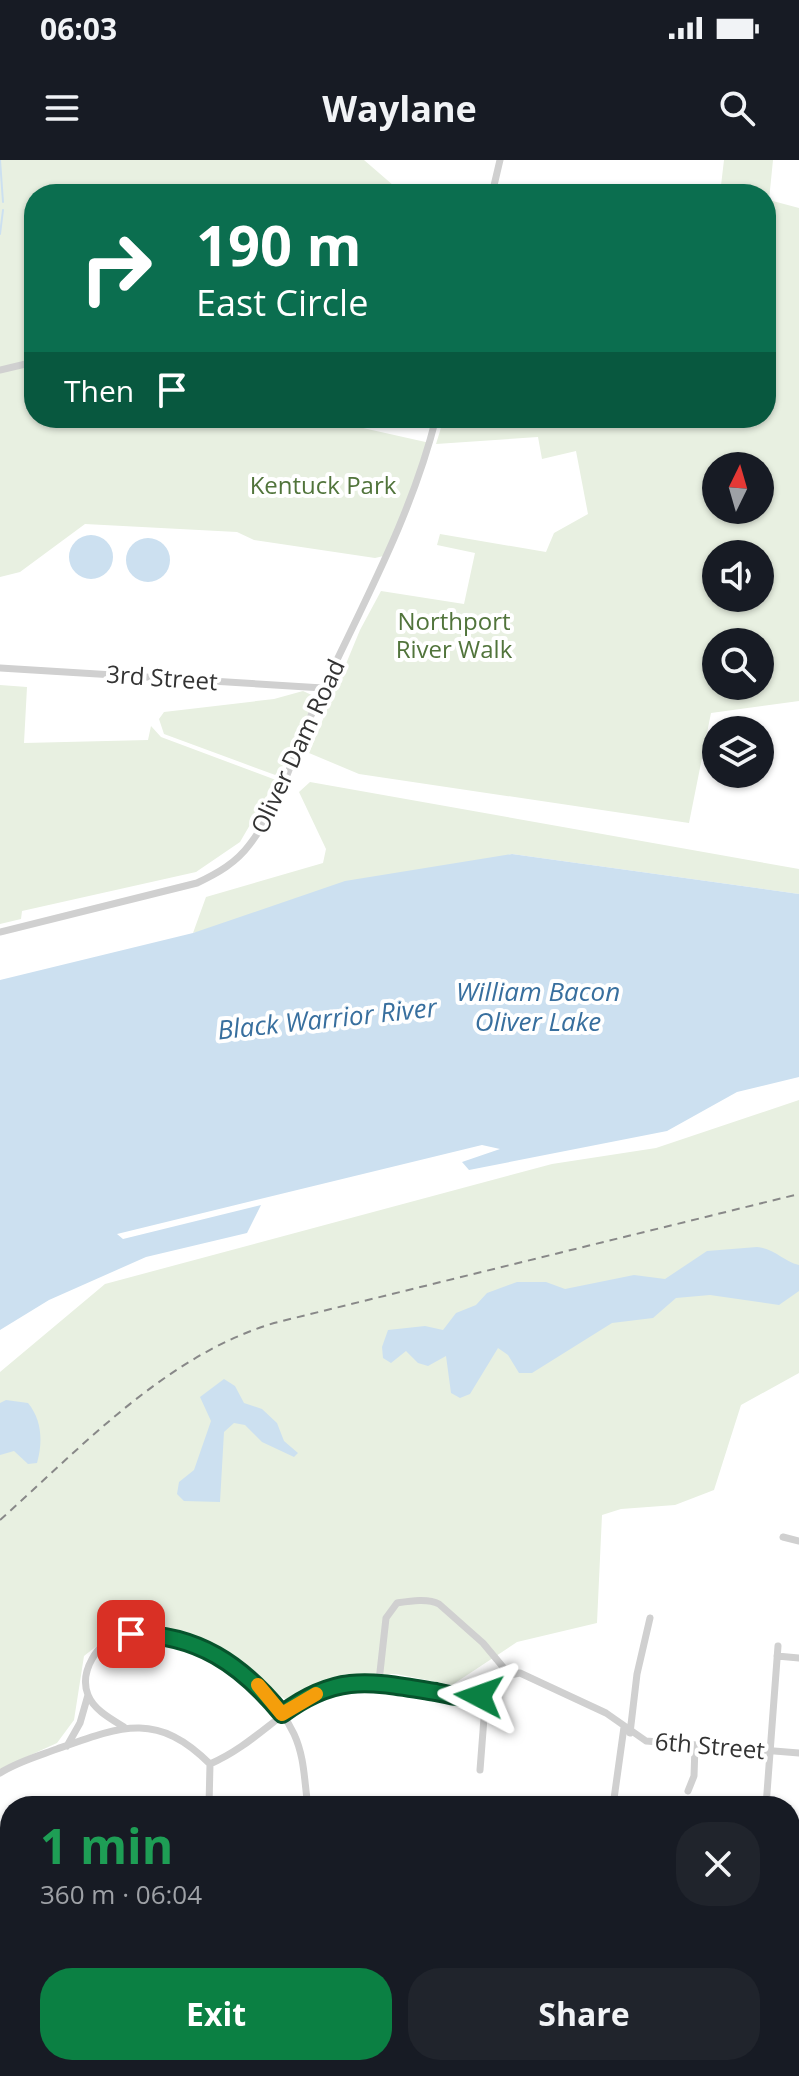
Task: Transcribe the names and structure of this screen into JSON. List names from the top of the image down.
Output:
{
  "streets": {
    "street": ["3rd Street", "Oliver Dam Road", "6th Street"]
  },
  "crossings": [
    ["3rd Street", "Oliver Dam Road"]
  ],
  "water": ["William Bacon Oliver Lake", "Black Warrior River"],
  "parks": ["Kentuck Park", "Northport River Walk"],
  "north": "top",
  "page": {
    "status": "06:03",
    "header": "Waylane",
    "turn": ["190 m", "East Circle"],
    "then": "Then",
    "heading": ["1 min", "360 m · 06:04"],
    "buttons": ["Exit", "Share"]
  }
}
